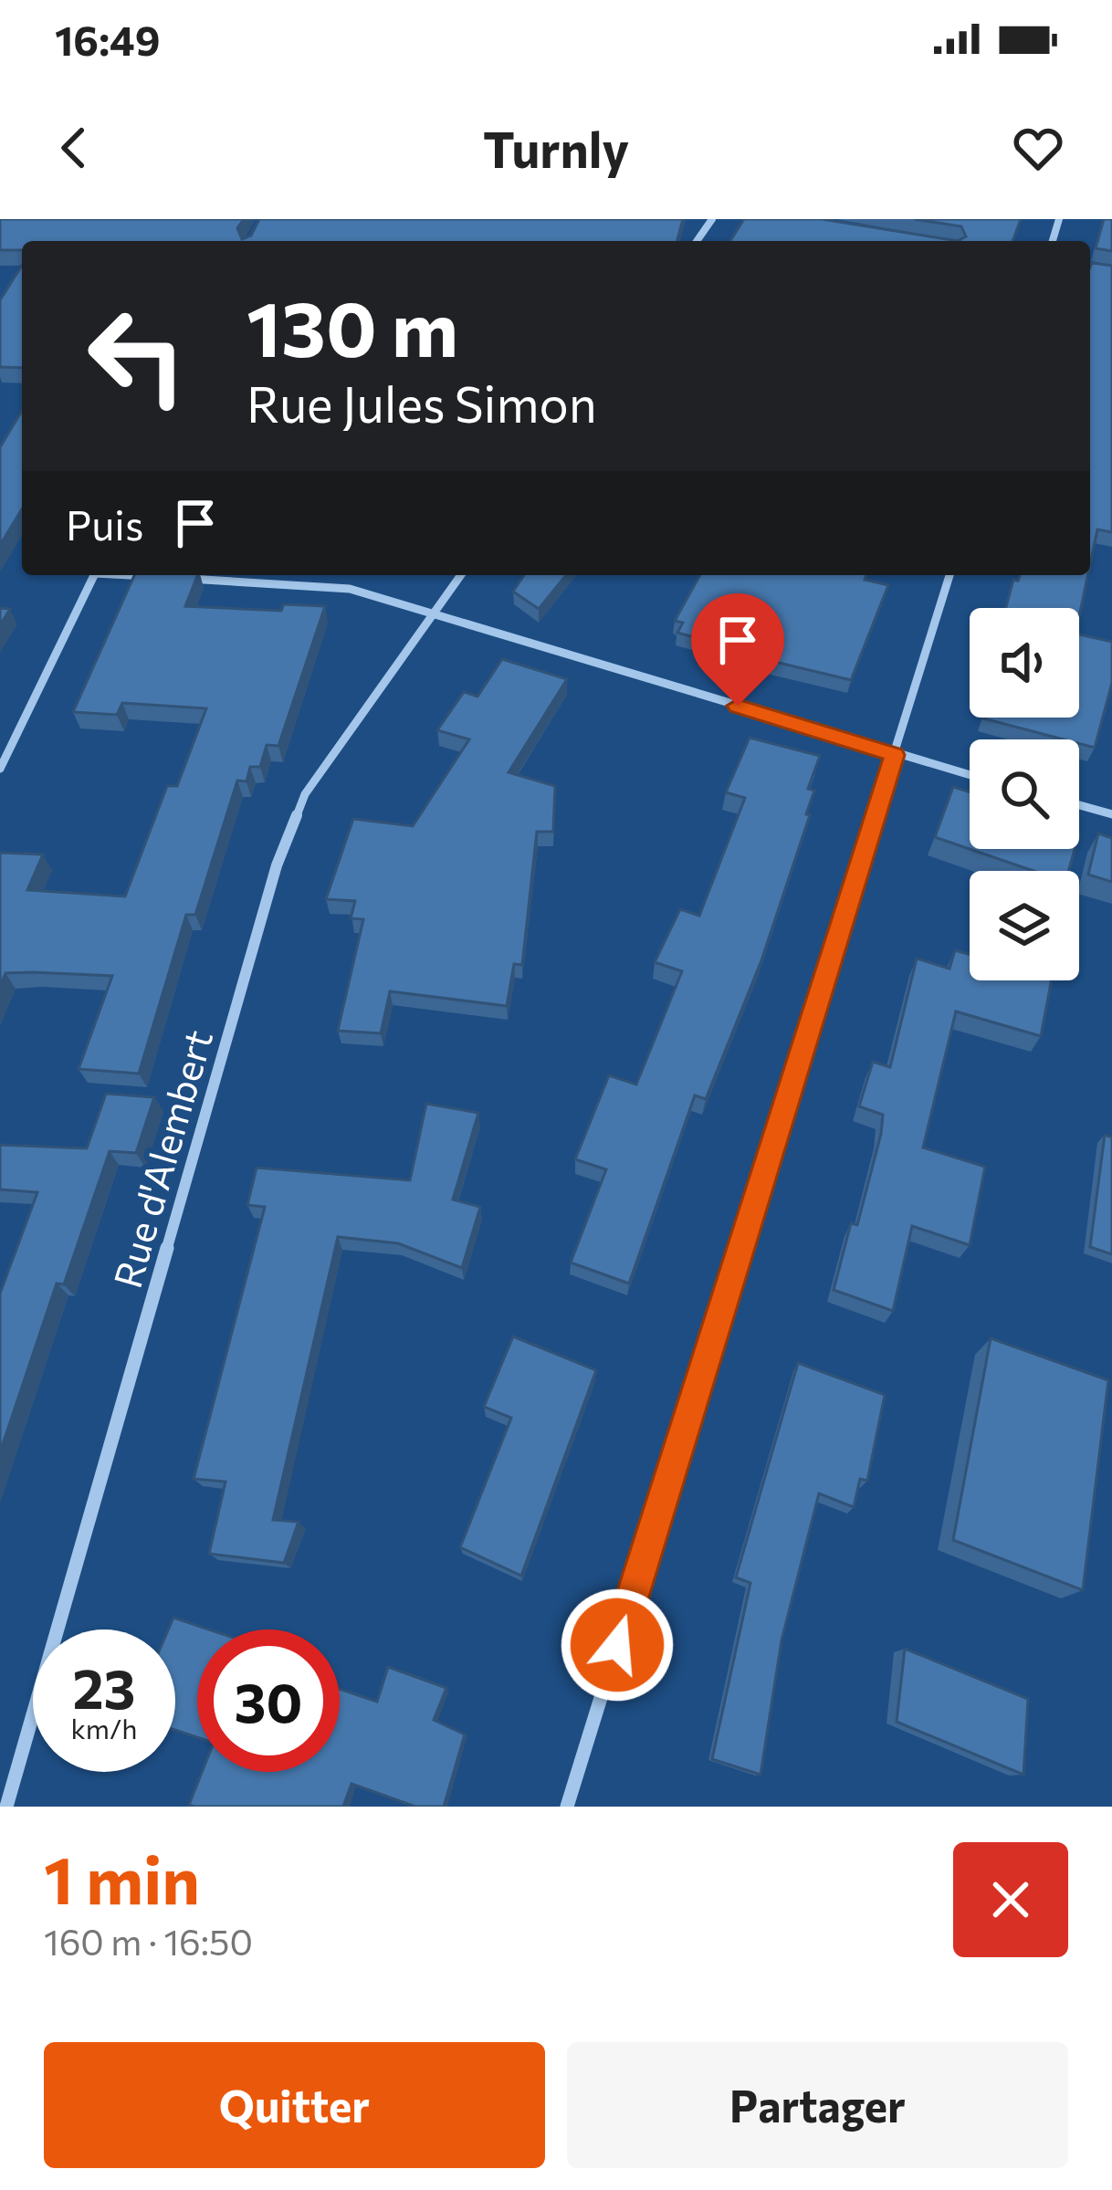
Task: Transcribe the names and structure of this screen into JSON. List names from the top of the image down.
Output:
{
  "streets": {
    "street": ["Rue d'Alembert"]
  },
  "page": {
    "status": "16:49",
    "header": "Turnly",
    "turn": ["130 m", "Rue Jules Simon"],
    "then": "Puis",
    "speed": "23 km/h",
    "limit": "30",
    "heading": ["1 min", "160 m · 16:50"],
    "buttons": ["Quitter", "Partager"]
  }
}
